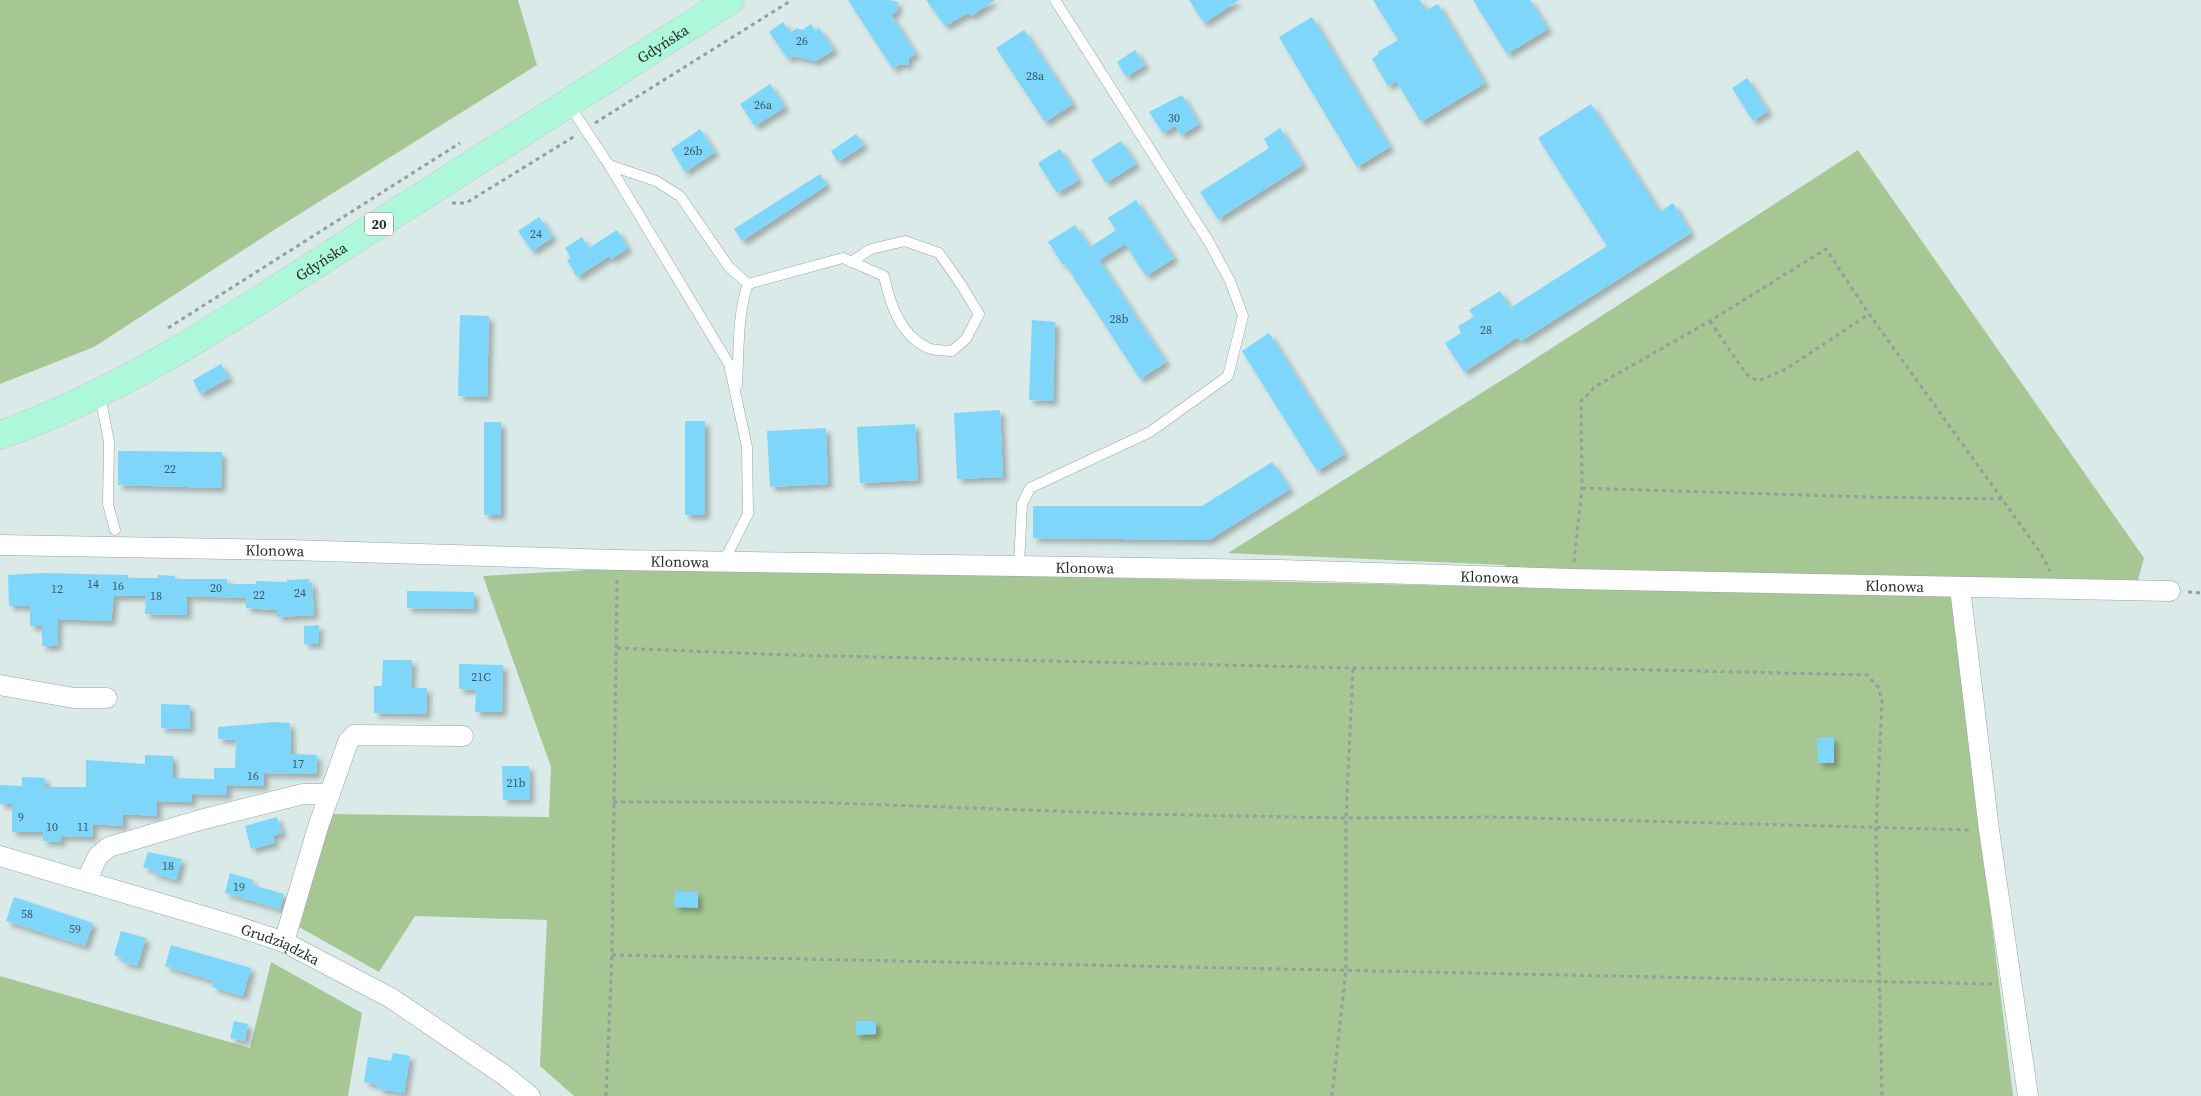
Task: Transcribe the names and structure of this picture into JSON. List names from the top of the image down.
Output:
{
  "streets": {
    "main road": ["Gdyńska", "20"],
    "street": ["Klonowa", "Grudziądzka"]
  },
  "house_numbers": [
    "26",
    "28a",
    "26a",
    "30",
    "26b",
    "24",
    "28b",
    "28",
    "22",
    "14",
    "16",
    "20",
    "12",
    "24",
    "22",
    "18",
    "21C",
    "17",
    "16",
    "21b",
    "9",
    "10",
    "11",
    "18",
    "19",
    "58",
    "59"
  ]
}
